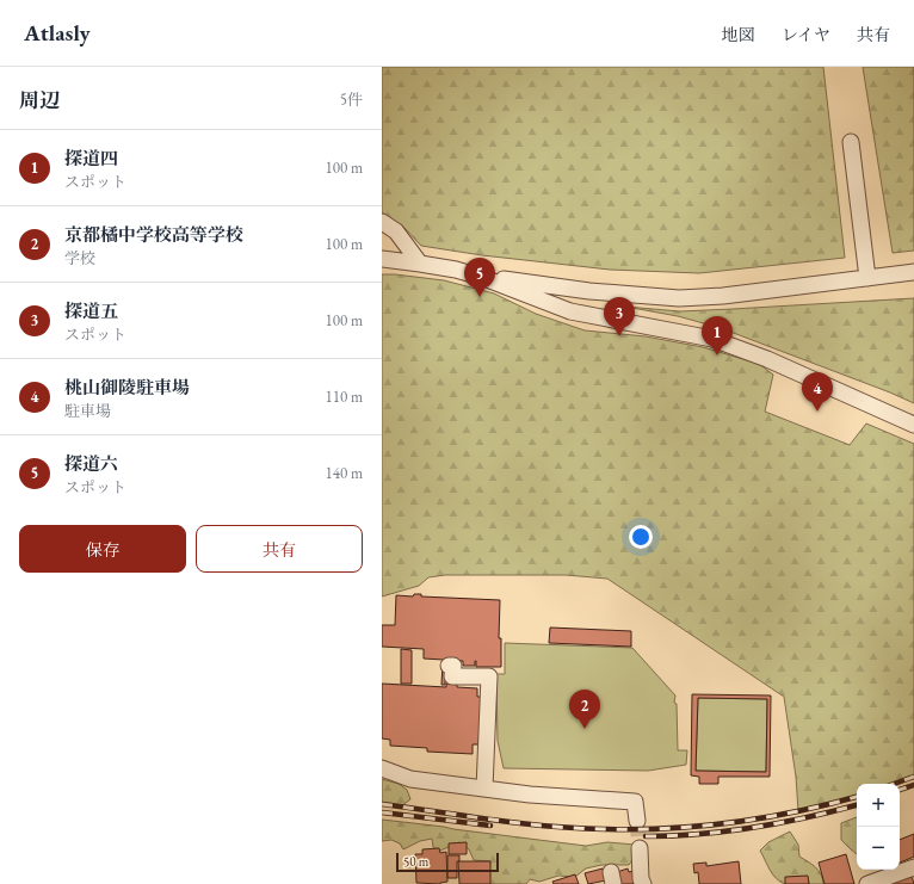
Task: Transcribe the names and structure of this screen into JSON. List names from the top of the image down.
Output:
{
  "scale_bar": "50 m",
  "page": {
    "header": "Atlasly",
    "nav": ["地図", "レイヤ", "共有"],
    "heading": ["周辺", "5件"],
    "list": [
      {
        "mark": "1",
        "name": "探道四",
        "note": "スポット",
        "value": "100 m"
      },
      {
        "mark": "2",
        "name": "京都橘中学校高等学校",
        "note": "学校",
        "value": "100 m"
      },
      {
        "mark": "3",
        "name": "探道五",
        "note": "スポット",
        "value": "100 m"
      },
      {
        "mark": "4",
        "name": "桃山御陵駐車場",
        "note": "駐車場",
        "value": "110 m"
      },
      {
        "mark": "5",
        "name": "探道六",
        "note": "スポット",
        "value": "140 m"
      }
    ],
    "pins": [
      "5",
      "3",
      "1",
      "4",
      "2"
    ],
    "buttons": ["保存", "共有"],
    "map_buttons": ["+", "−"],
    "scale": "50 m"
  }
}
